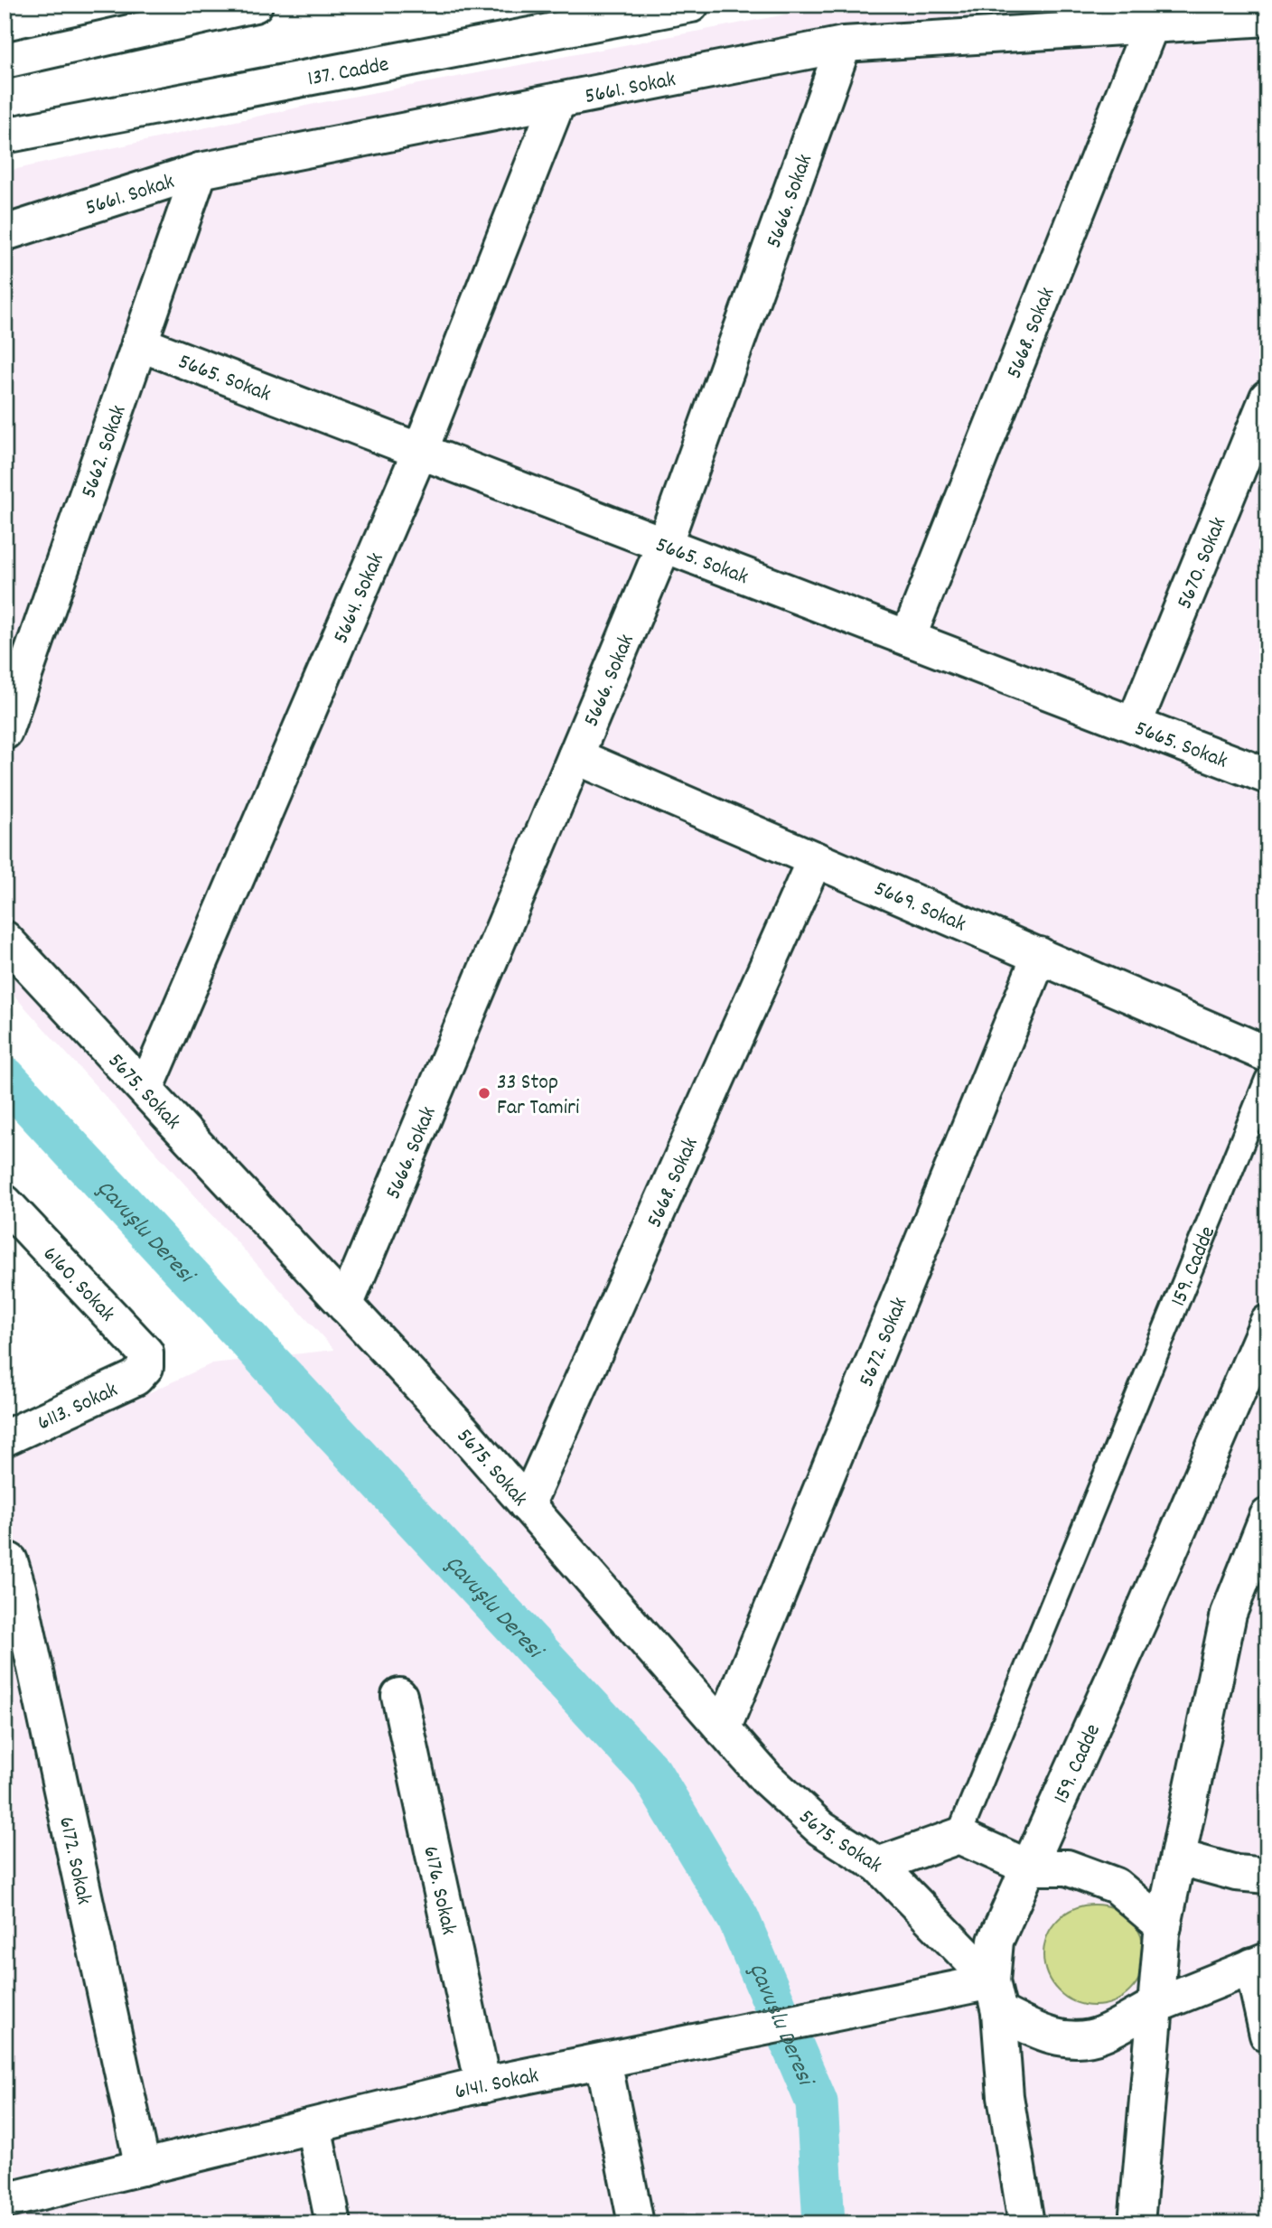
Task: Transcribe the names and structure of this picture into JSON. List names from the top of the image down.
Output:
{
  "streets": {
    "street": [
      "137. Cadde",
      "5661. Sokak",
      "5666. Sokak",
      "5668. Sokak",
      "5665. Sokak",
      "5662. Sokak",
      "5670. Sokak",
      "5664. Sokak",
      "5669. Sokak",
      "5675. Sokak",
      "159. Cadde",
      "6160. Sokak",
      "5672. Sokak",
      "6113. Sokak",
      "6172. Sokak",
      "6176. Sokak",
      "6141. Sokak"
    ]
  },
  "crossings": [
    ["5661. Sokak", "5666. Sokak"],
    ["5661. Sokak", "5668. Sokak"],
    ["5661. Sokak", "5662. Sokak"],
    ["5661. Sokak", "5664. Sokak"],
    ["5666. Sokak", "5665. Sokak"],
    ["5666. Sokak", "5669. Sokak"],
    ["5666. Sokak", "5675. Sokak"],
    ["5668. Sokak", "5665. Sokak"],
    ["5668. Sokak", "5669. Sokak"],
    ["5668. Sokak", "5675. Sokak"],
    ["5665. Sokak", "5662. Sokak"],
    ["5665. Sokak", "5670. Sokak"],
    ["5665. Sokak", "5664. Sokak"],
    ["5664. Sokak", "5675. Sokak"],
    ["5669. Sokak", "5672. Sokak"],
    ["5675. Sokak", "159. Cadde"],
    ["5675. Sokak", "5672. Sokak"],
    ["5675. Sokak", "6141. Sokak"],
    ["159. Cadde", "6141. Sokak"],
    ["6160. Sokak", "6113. Sokak"],
    ["6172. Sokak", "6141. Sokak"],
    ["6176. Sokak", "6141. Sokak"]
  ],
  "water": ["Çavuşlu Deresi"],
  "places": ["33 Stop Far Tamiri"]
}
